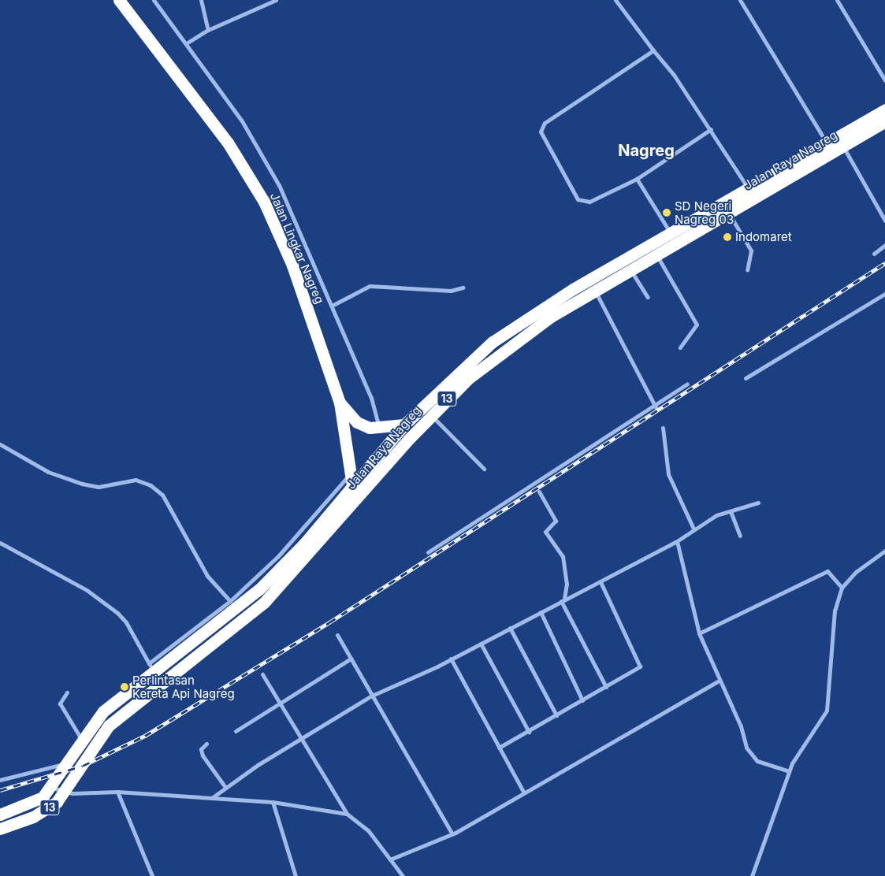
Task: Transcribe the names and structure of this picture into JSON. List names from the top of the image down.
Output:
{
  "streets": {
    "highway": ["Jalan Raya Nagreg", "Jalan Lingkar Nagreg", "13"]
  },
  "crossings": [
    ["Jalan Raya Nagreg", "Jalan Lingkar Nagreg"]
  ],
  "districts": ["Nagreg"],
  "places": ["SD Negeri Nagreg 03", "Indomaret", "Perlintasan Kereta Api Nagreg"]
}
